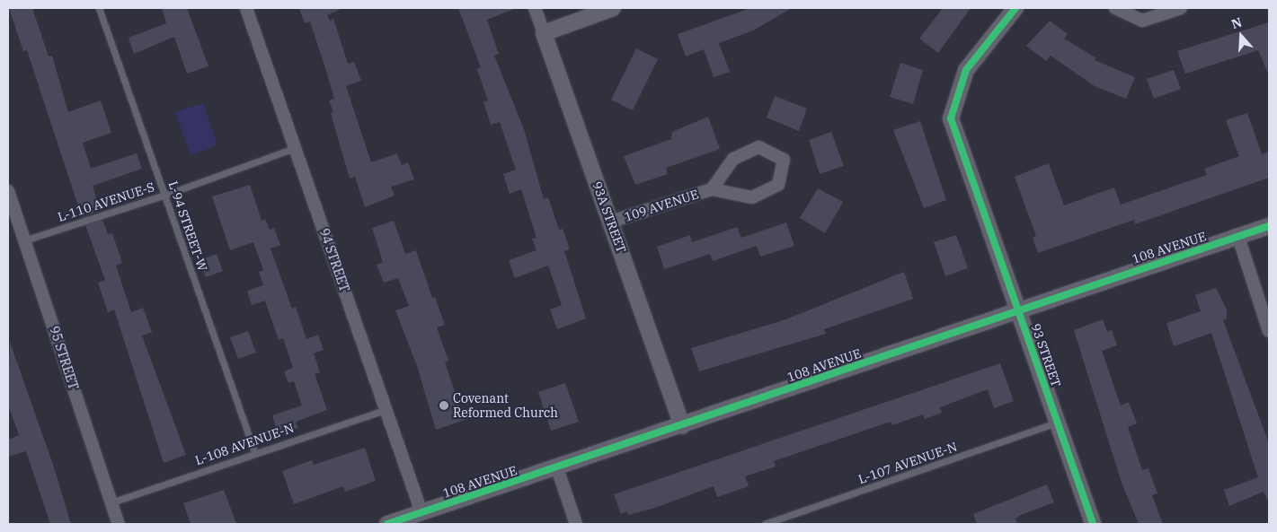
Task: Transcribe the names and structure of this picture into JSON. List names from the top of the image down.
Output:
{
  "streets": {
    "street": [
      "109 AVENUE",
      "93A STREET",
      "108 AVENUE",
      "94 STREET",
      "93 STREET",
      "95 STREET"
    ],
    "lane": [
      "L-110 AVENUE-S",
      "L-94 STREET-W",
      "L-108 AVENUE-N",
      "L-107 AVENUE-N"
    ]
  },
  "crossings": [
    ["L-110 AVENUE-S", "L-94 STREET-W"],
    ["L-110 AVENUE-S", "94 STREET"],
    ["L-110 AVENUE-S", "95 STREET"],
    ["109 AVENUE", "93A STREET"],
    ["93A STREET", "108 AVENUE"],
    ["L-94 STREET-W", "L-108 AVENUE-N"],
    ["108 AVENUE", "94 STREET"],
    ["108 AVENUE", "93 STREET"],
    ["94 STREET", "L-108 AVENUE-N"],
    ["93 STREET", "L-107 AVENUE-N"],
    ["95 STREET", "L-108 AVENUE-N"]
  ],
  "places": ["Covenant Reformed Church"],
  "north": "top"
}
